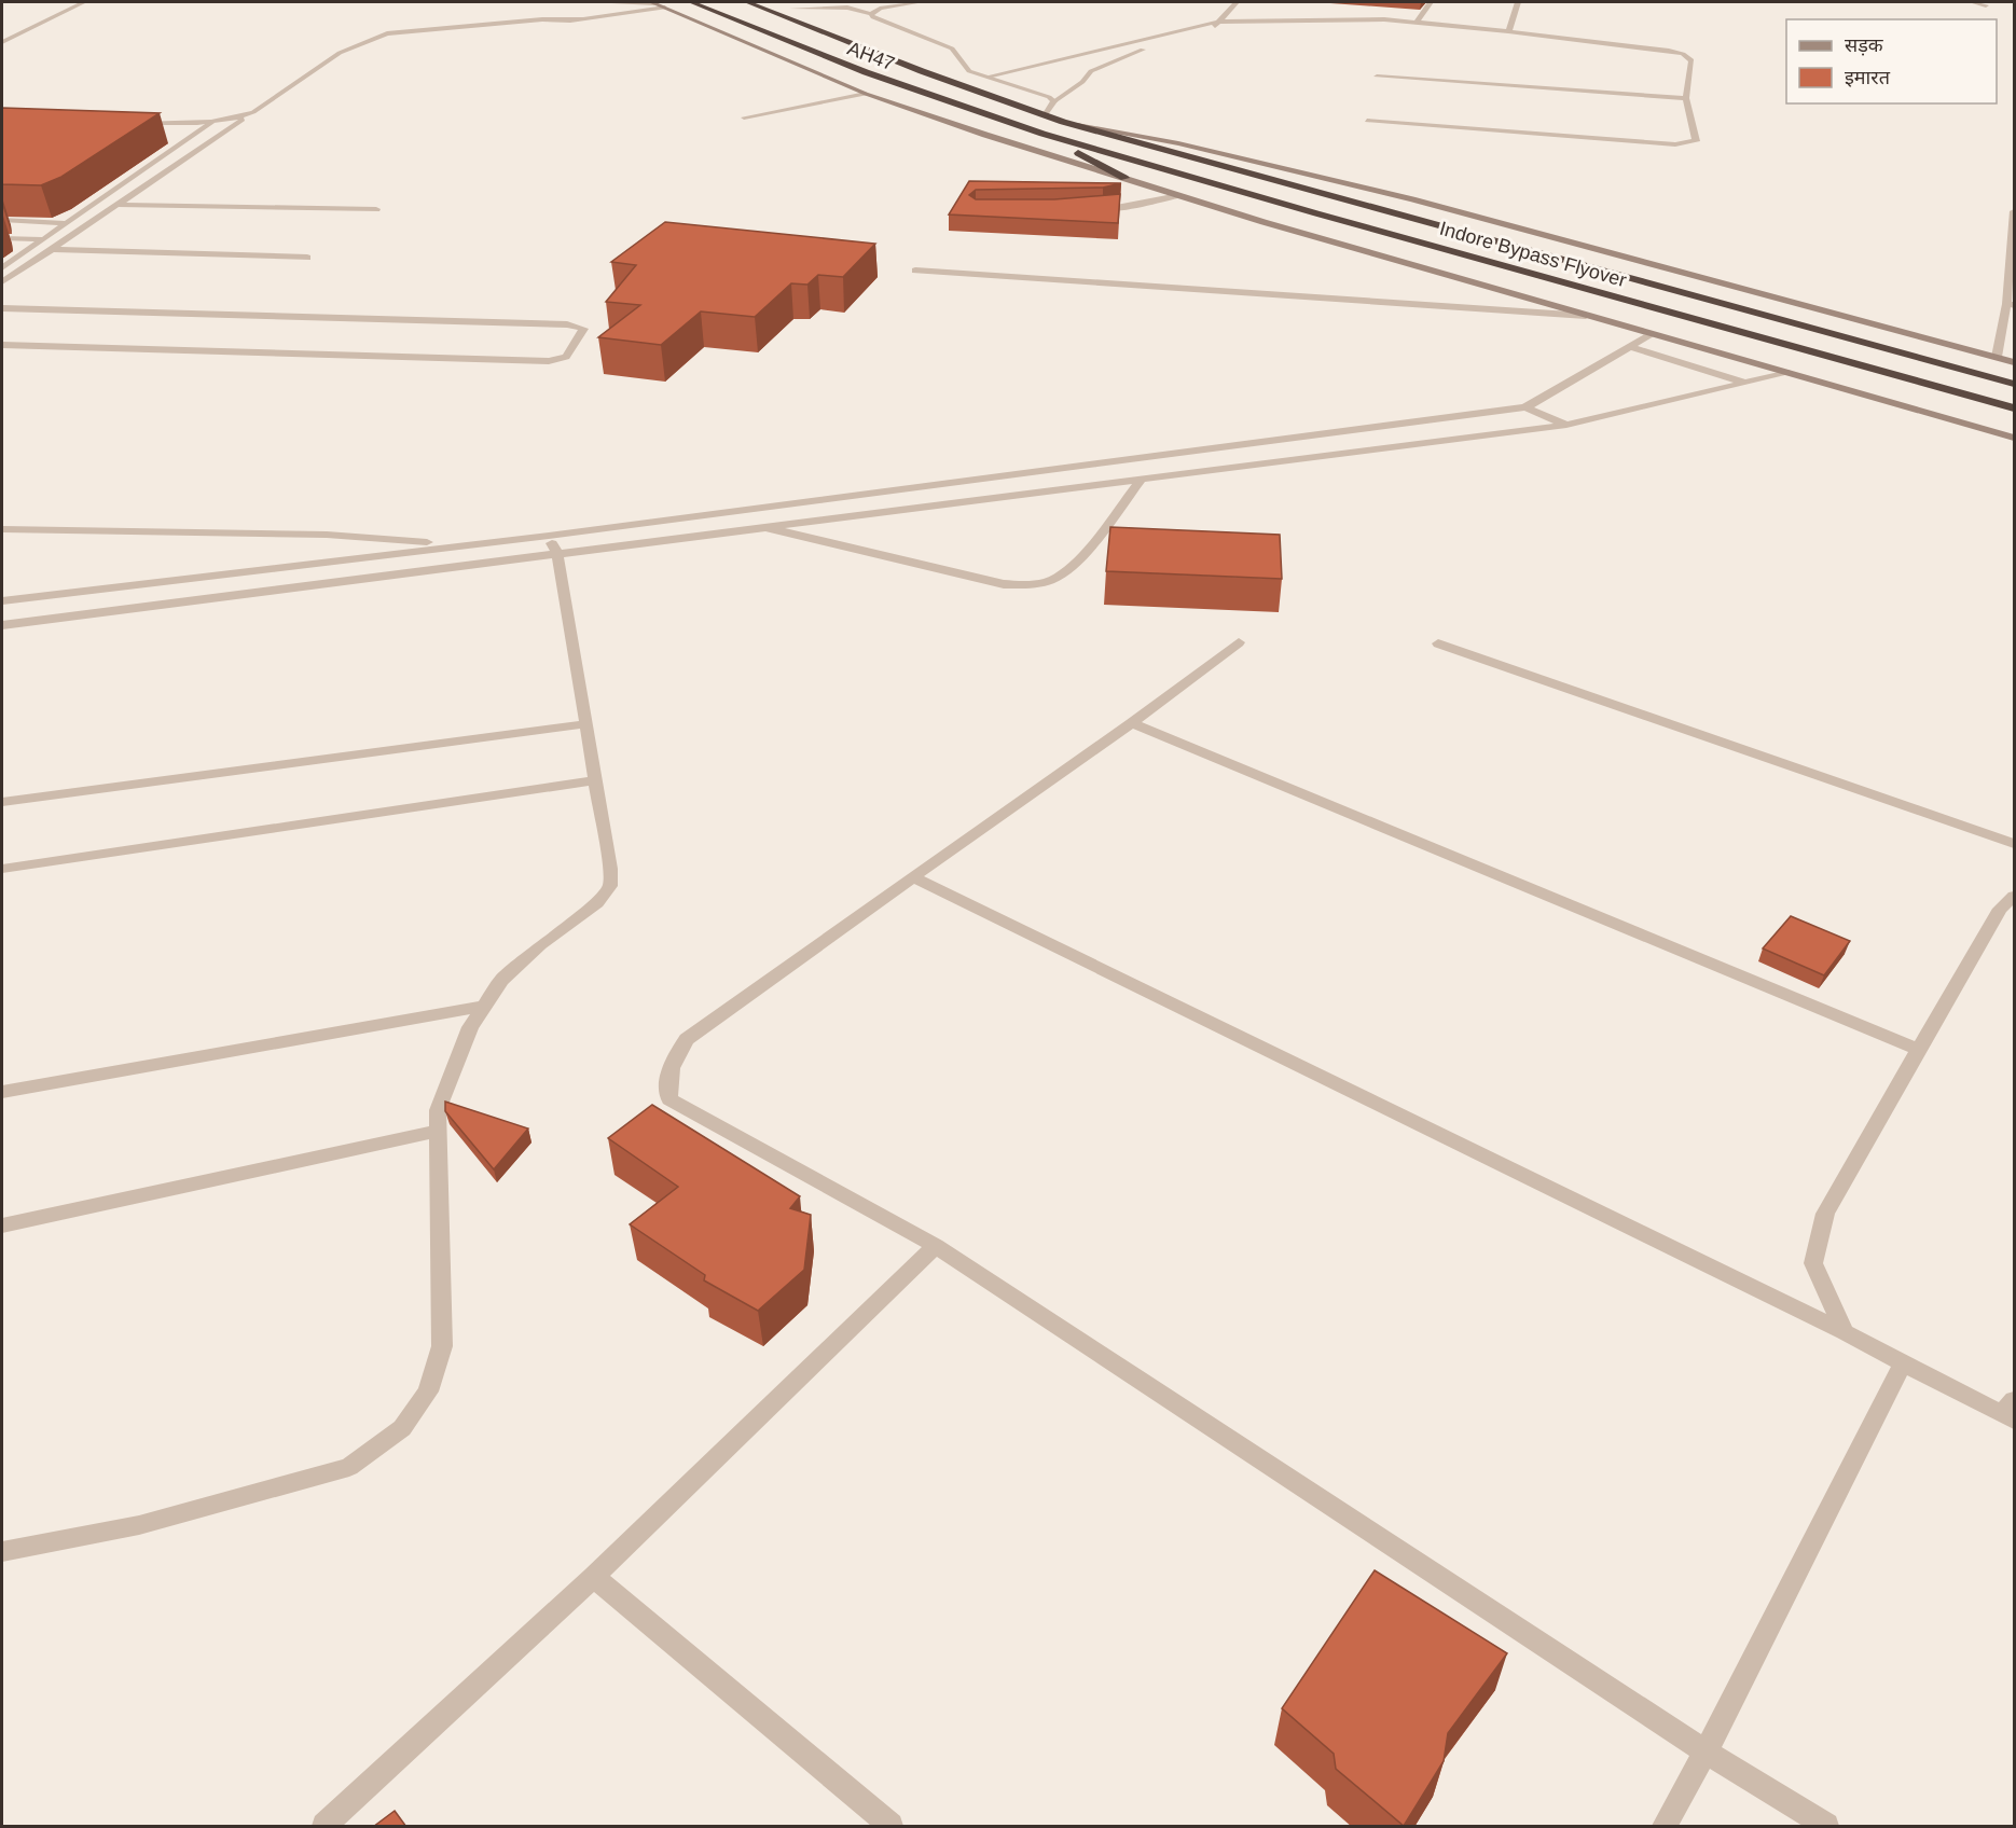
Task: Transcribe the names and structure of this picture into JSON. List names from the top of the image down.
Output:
{
  "streets": {
    "highway": ["AH47", "Indore Bypass Flyover"]
  },
  "crossings": [
    ["AH47", "Indore Bypass Flyover"]
  ],
  "legend": ["सड़क", "इमारत"]
}
